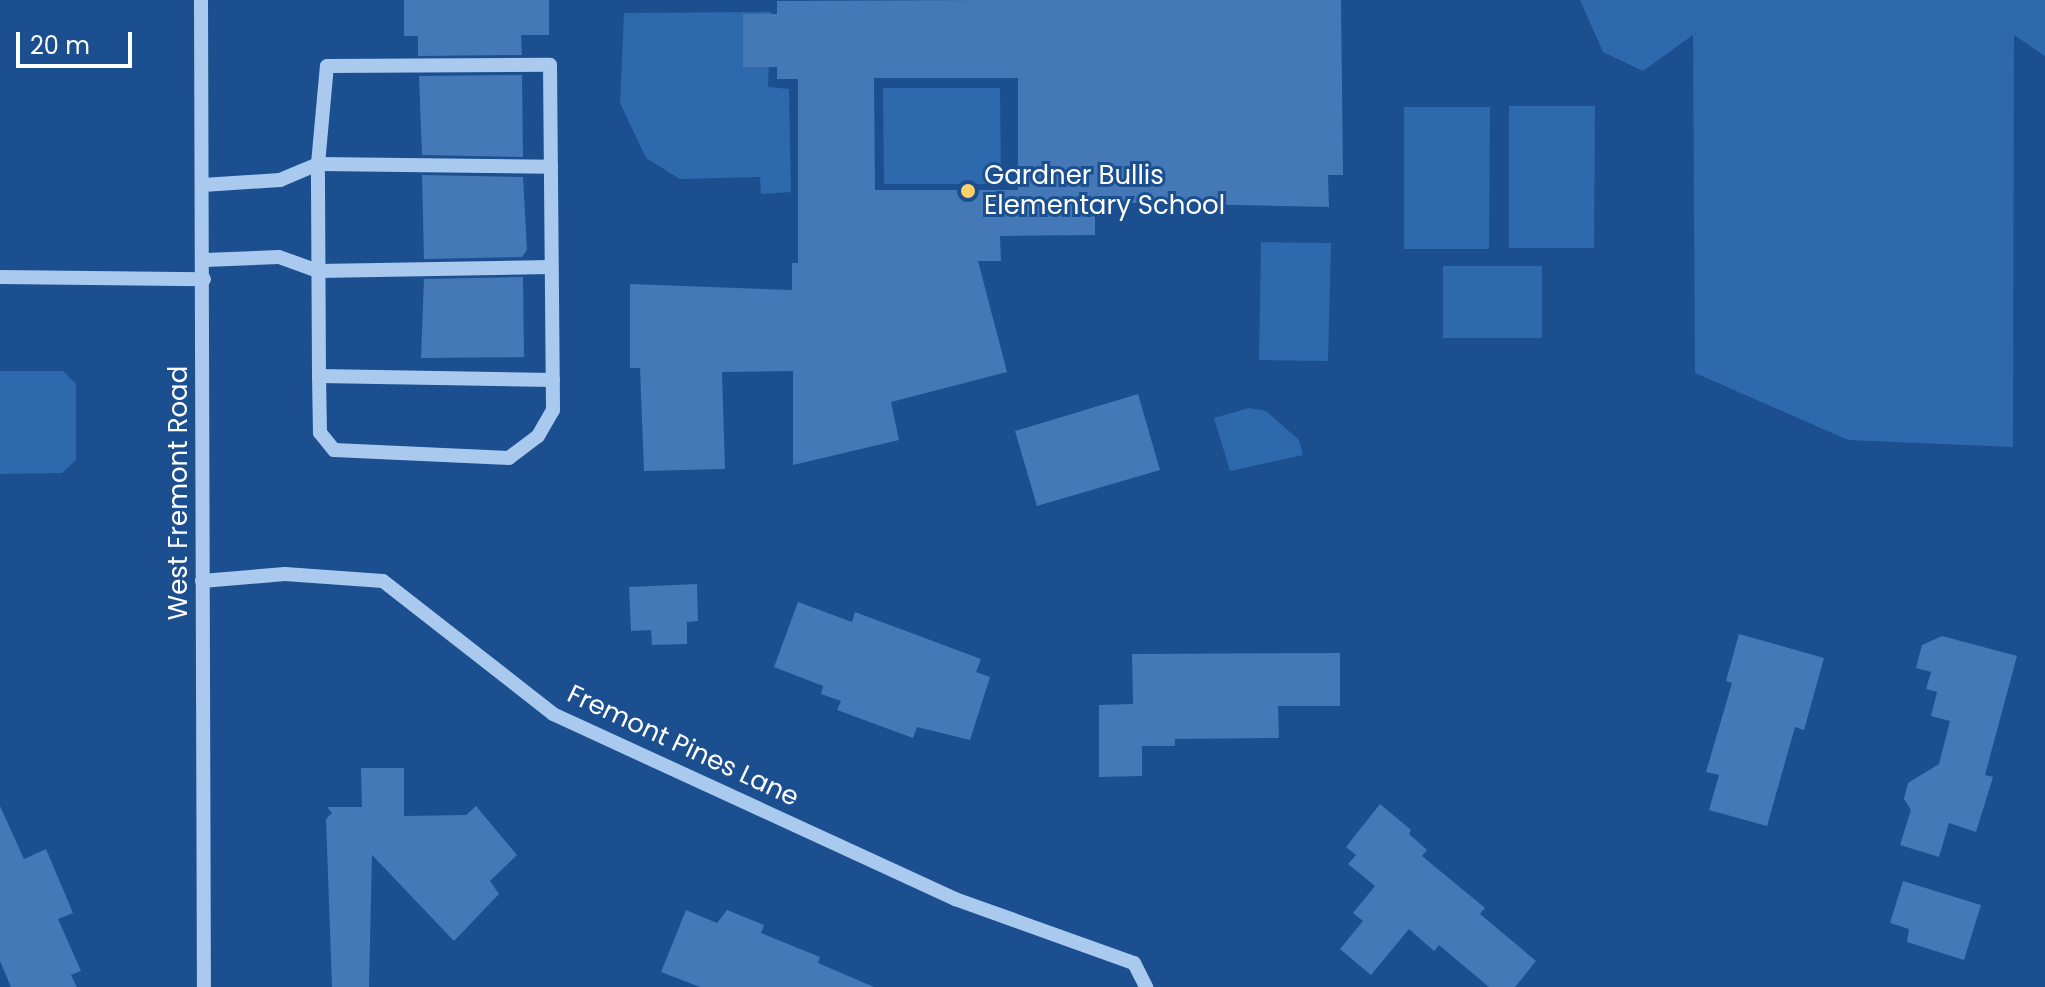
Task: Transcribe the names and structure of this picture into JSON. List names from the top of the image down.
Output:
{
  "streets": {
    "street": ["West Fremont Road", "Fremont Pines Lane"]
  },
  "crossings": [
    ["West Fremont Road", "Fremont Pines Lane"]
  ],
  "places": ["Gardner Bullis Elementary School"],
  "scale_bar": "20 m"
}
